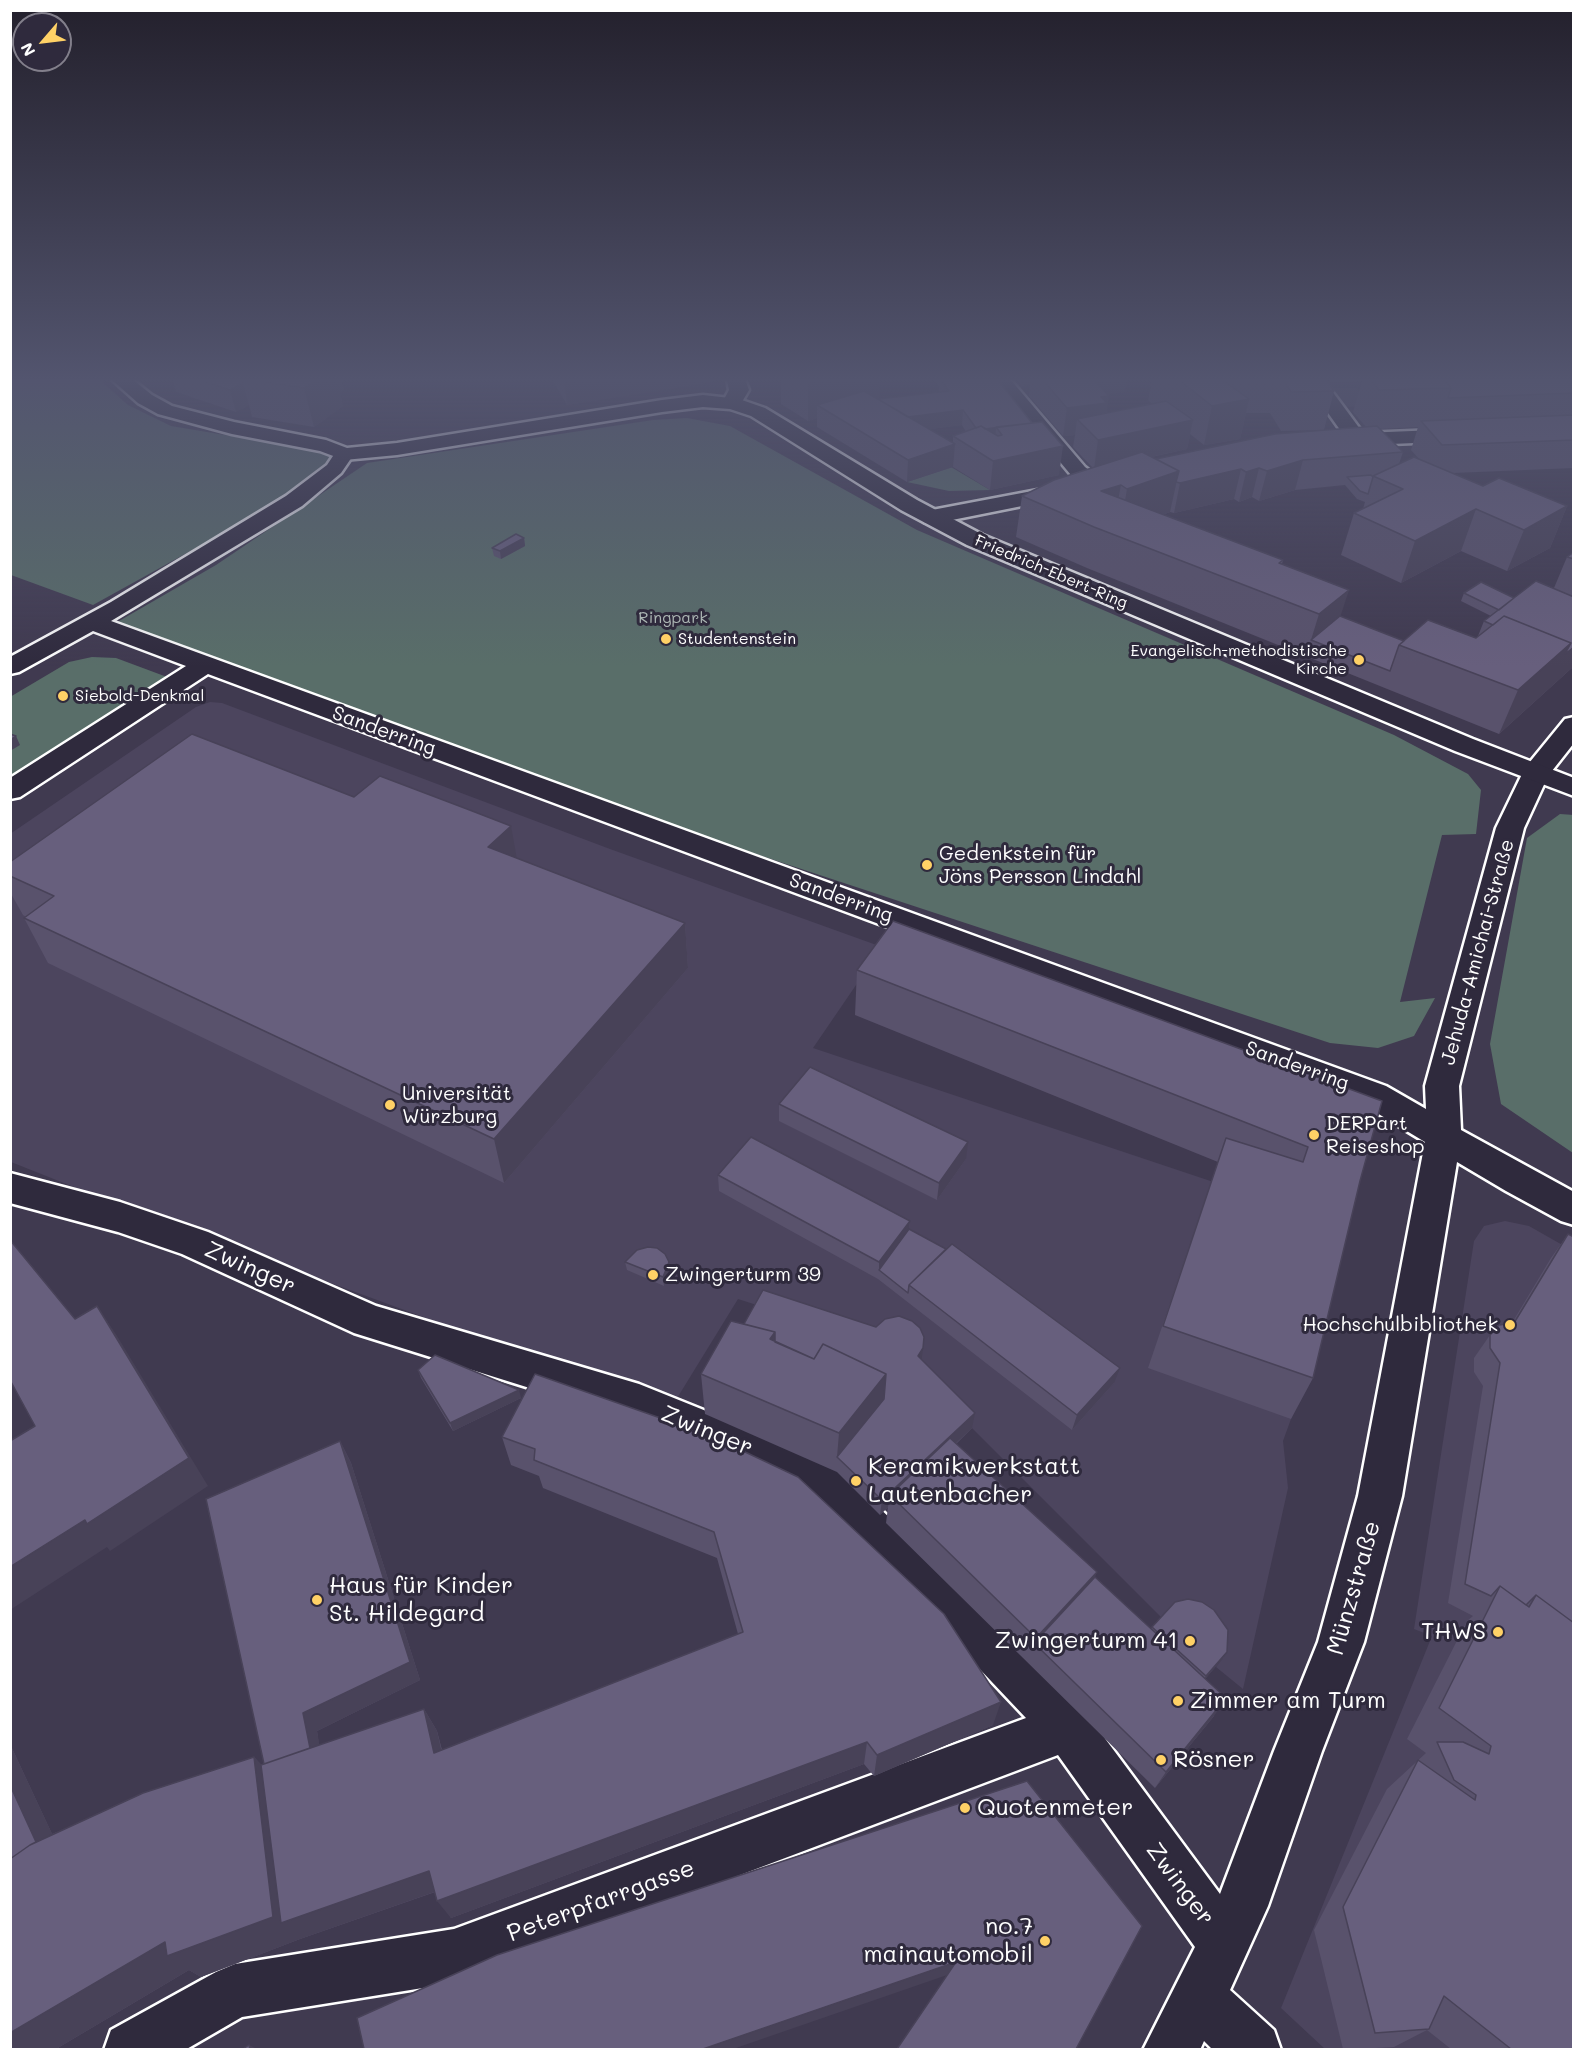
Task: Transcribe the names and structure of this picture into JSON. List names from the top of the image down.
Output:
{
  "streets": {
    "street": [
      "Friedrich-Ebert-Ring",
      "Sanderring",
      "Jehuda-Amichai-Straße",
      "Zwinger",
      "Münzstraße",
      "Peterpfarrgasse"
    ]
  },
  "crossings": [
    ["Friedrich-Ebert-Ring", "Jehuda-Amichai-Straße"],
    ["Sanderring", "Jehuda-Amichai-Straße"],
    ["Sanderring", "Münzstraße"],
    ["Jehuda-Amichai-Straße", "Münzstraße"],
    ["Zwinger", "Münzstraße"],
    ["Zwinger", "Peterpfarrgasse"]
  ],
  "parks": ["Ringpark"],
  "places": [
    "Studentenstein",
    "Evangelisch-methodistische Kirche",
    "Siebold-Denkmal",
    "Gedenkstein für Jöns Persson Lindahl",
    "Universität Würzburg",
    "DERPart Reiseshop",
    "Zwingerturm 39",
    "Hochschulbibliothek",
    "Keramikwerkstatt Lautenbacher",
    "Haus für Kinder St. Hildegard",
    "THWS",
    "Zwingerturm 41",
    "Zimmer am Turm",
    "Rösner",
    "Quotenmeter",
    "no.7 mainautomobil"
  ],
  "north": "bottom left"
}
